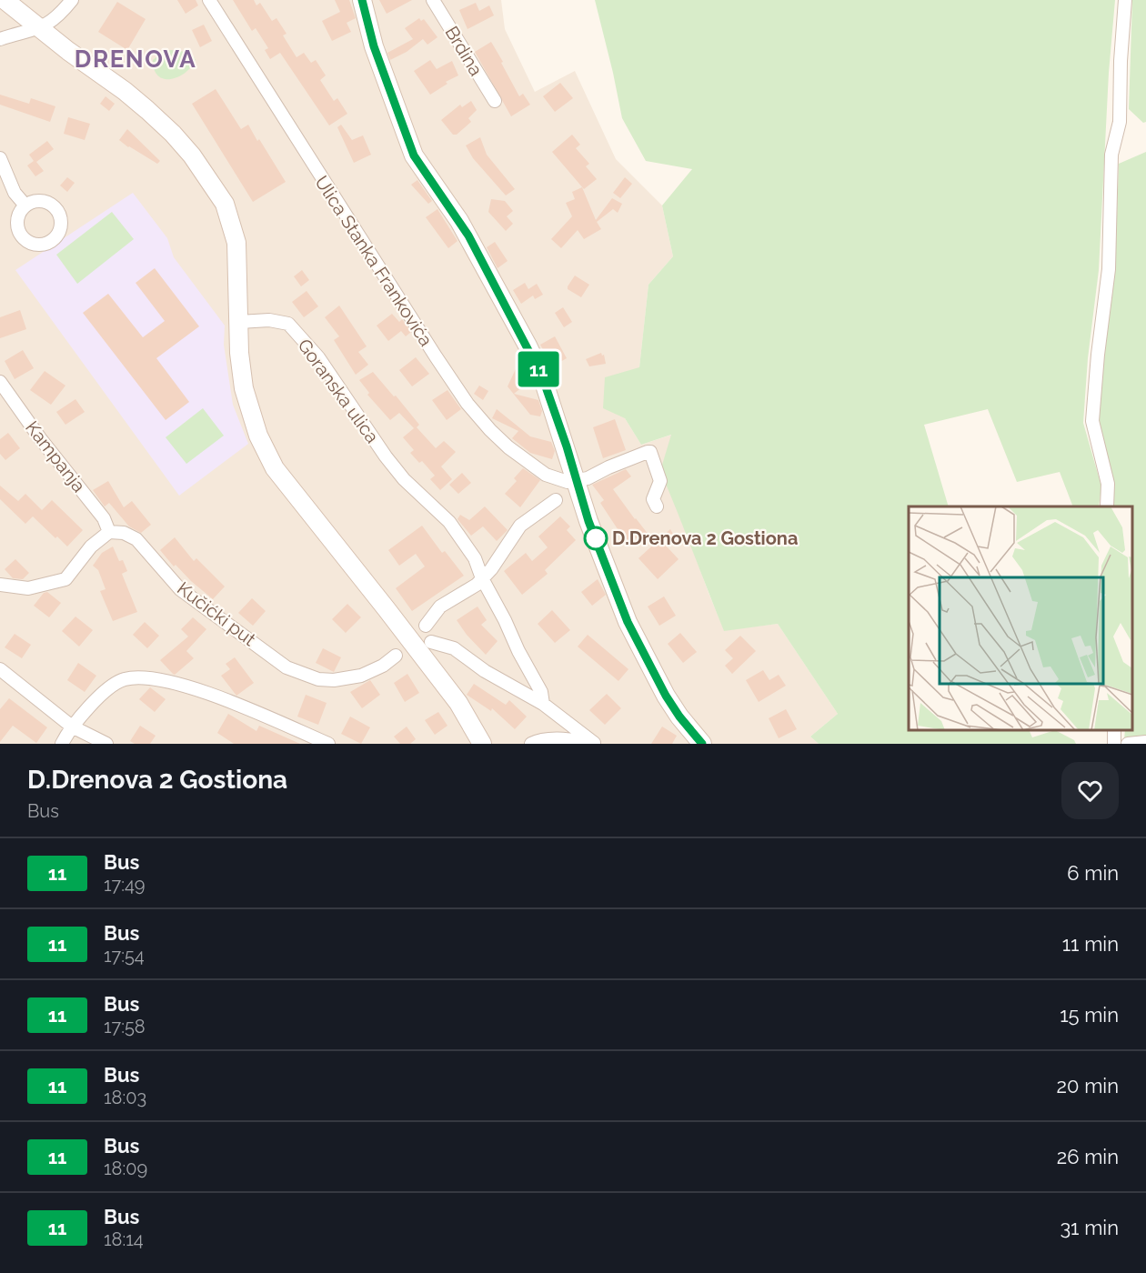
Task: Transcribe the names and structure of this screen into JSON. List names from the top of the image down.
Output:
{
  "streets": {
    "street": [
      "Brdina",
      "Ulica Stanka Frankovića",
      "Goranska ulica",
      "Kampanja",
      "Kučićki put"
    ]
  },
  "crossings": [
    ["Kampanja", "Kučićki put"]
  ],
  "districts": ["DRENOVA"],
  "places": ["D.Drenova 2 Gostiona"],
  "lines": ["bus line 11"],
  "page": {
    "on_map": "11",
    "heading": ["D.Drenova 2 Gostiona", "Bus"],
    "list": [
      {
        "mark": "11",
        "name": "Bus",
        "note": "17:49",
        "value": "6 min"
      },
      {
        "mark": "11",
        "name": "Bus",
        "note": "17:54",
        "value": "11 min"
      },
      {
        "mark": "11",
        "name": "Bus",
        "note": "17:58",
        "value": "15 min"
      },
      {
        "mark": "11",
        "name": "Bus",
        "note": "18:03",
        "value": "20 min"
      },
      {
        "mark": "11",
        "name": "Bus",
        "note": "18:09",
        "value": "26 min"
      },
      {
        "mark": "11",
        "name": "Bus",
        "note": "18:14",
        "value": "31 min"
      }
    ]
  }
}
